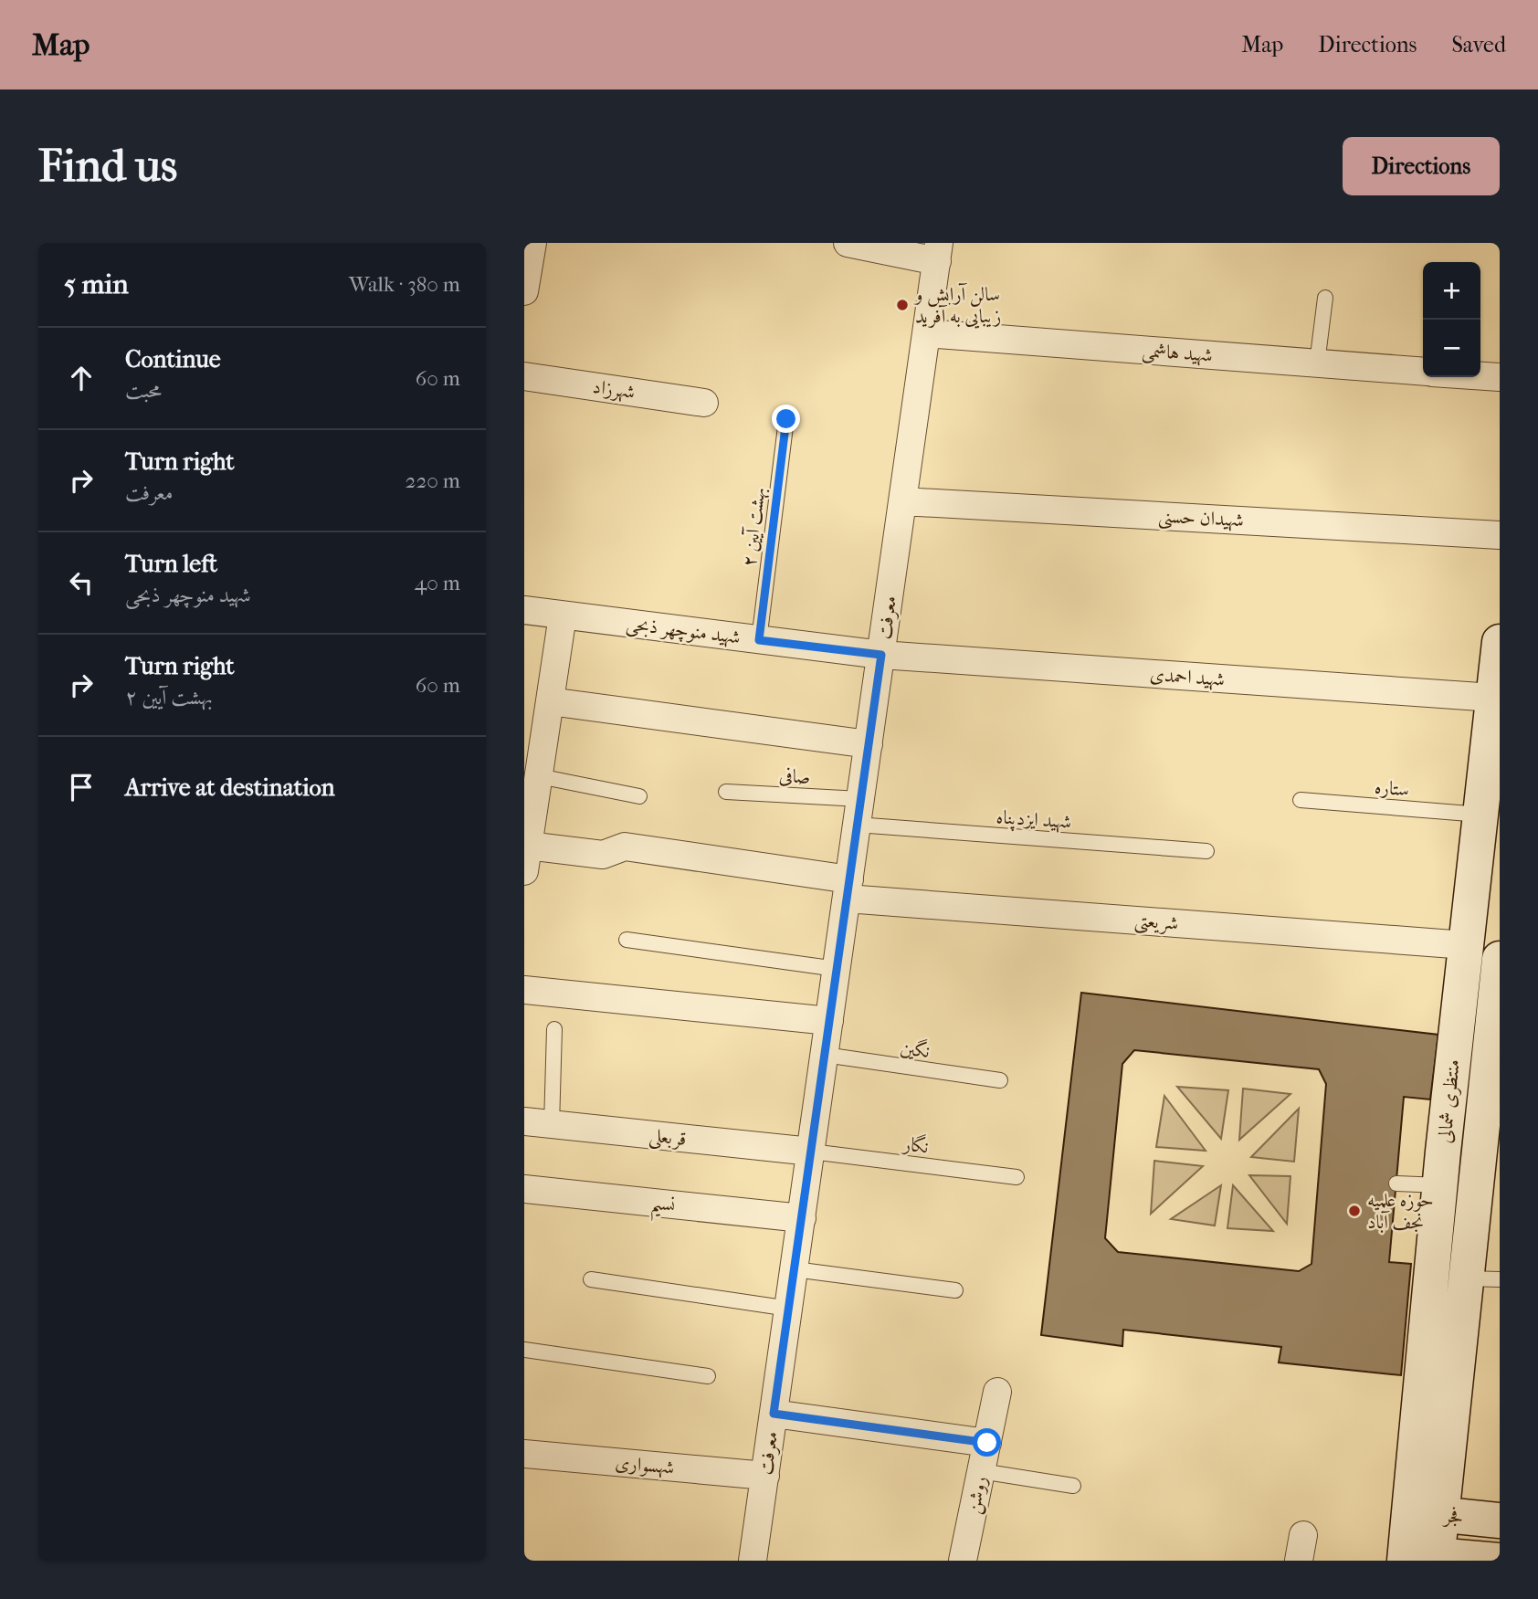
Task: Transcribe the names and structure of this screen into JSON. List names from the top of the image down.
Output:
{
  "streets": {
    "main road": ["منتظری شمالی", "فجر"],
    "street": [
      "شهید هاشمی",
      "شهرزاد",
      "شهیدان حسنی",
      "معرفت",
      "شهید منوچهر ذبحی",
      "شهید احمدی",
      "شریعتی",
      "قربعلی",
      "نسیم",
      "شهسواری",
      "روشن"
    ],
    "lane": [
      "بهشت آیین ۲",
      "صافی",
      "ستاره",
      "شهید ایزدپناه",
      "نگین",
      "نگار"
    ]
  },
  "crossings": [
    ["شهید هاشمی", "معرفت"],
    ["شهیدان حسنی", "معرفت"],
    ["بهشت آیین ۲", "شهید منوچهر ذبحی"],
    ["معرفت", "شهید منوچهر ذبحی"],
    ["معرفت", "شهید احمدی"],
    ["معرفت", "صافی"],
    ["معرفت", "شهید ایزدپناه"],
    ["معرفت", "شریعتی"],
    ["معرفت", "نگین"],
    ["معرفت", "قربعلی"],
    ["معرفت", "نگار"],
    ["معرفت", "نسیم"],
    ["معرفت", "شهسواری"],
    ["شهید منوچهر ذبحی", "شهید احمدی"],
    ["شهید احمدی", "منتظری شمالی"],
    ["صافی", "شهید ایزدپناه"],
    ["ستاره", "منتظری شمالی"],
    ["شریعتی", "منتظری شمالی"],
    ["منتظری شمالی", "فجر"],
    ["قربعلی", "نگار"]
  ],
  "places": ["سالن آرایش و زیبایی به آفرید", "حوزه علمیه نجف آباد"],
  "page": {
    "header": "Map",
    "nav": ["Map", "Directions", "Saved"],
    "buttons": "Directions",
    "title": "Find us",
    "heading": ["5 min", "Walk · 380 m"],
    "map_buttons": ["+", "−"],
    "list": [
      ["Continue", "محبت", "60 m"],
      ["Turn right", "معرفت", "220 m"],
      ["Turn left", "شهید منوچهر ذبحی", "40 m"],
      ["Turn right", "بهشت آیین ۲", "60 m"],
      "Arrive at destination"
    ]
  }
}
